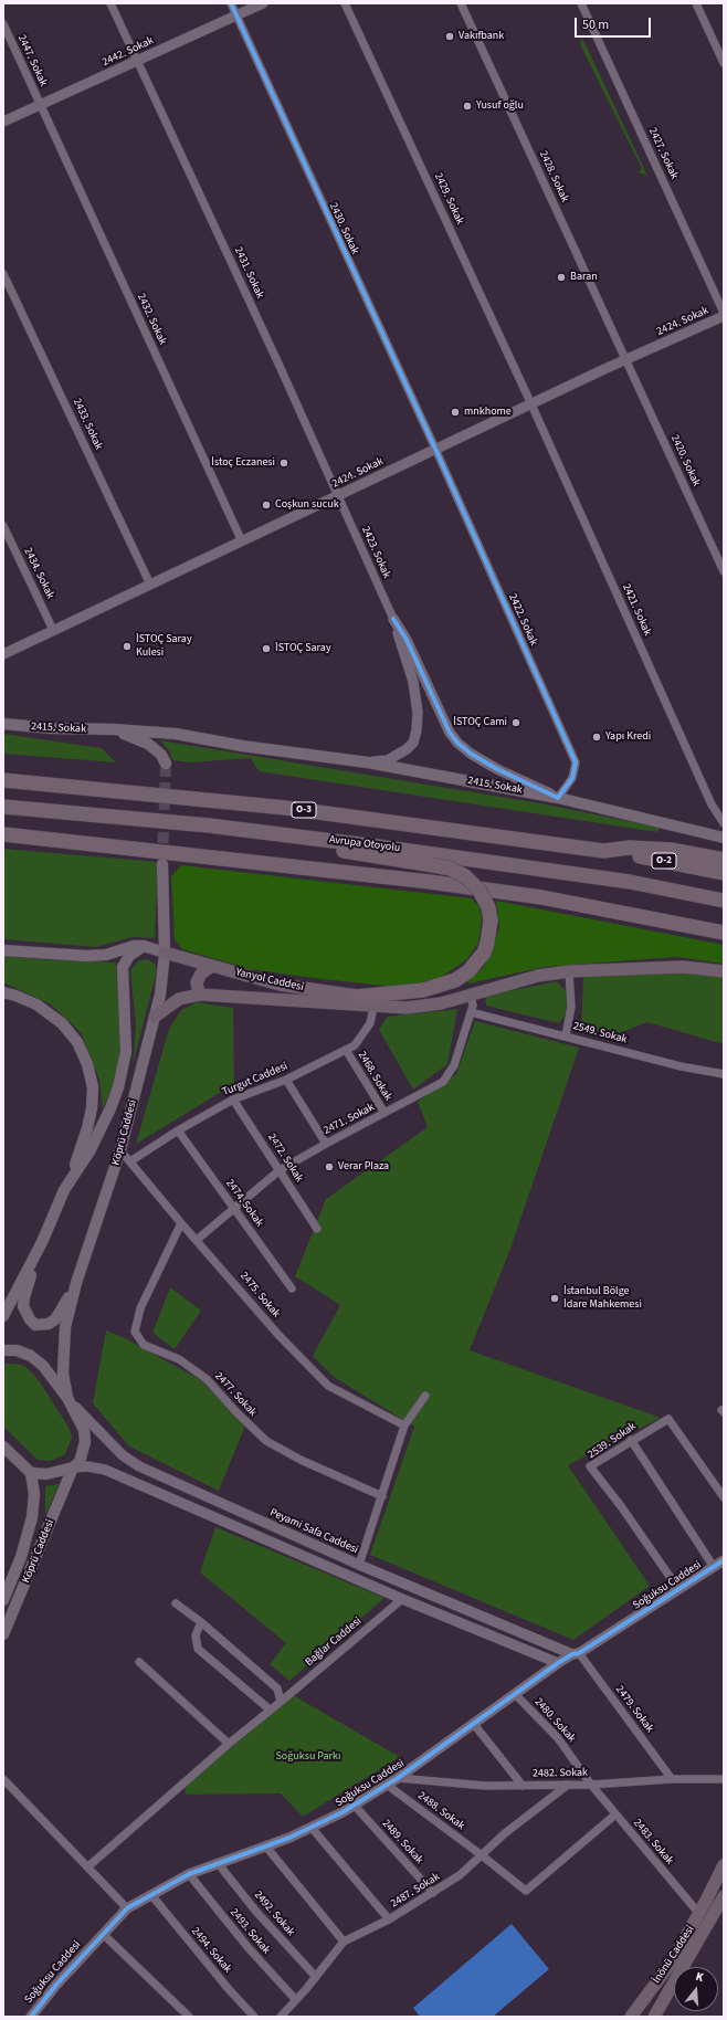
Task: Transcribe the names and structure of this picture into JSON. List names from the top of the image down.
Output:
{
  "streets": {
    "highway": ["O-3", "Avrupa Otoyolu", "O-2"],
    "main road": [
      "2415. Sokak",
      "Yanyol Caddesi",
      "Köprü Caddesi",
      "İnönü Caddesi"
    ],
    "street": [
      "2442. Sokak",
      "2447. Sokak",
      "2427. Sokak",
      "2428. Sokak",
      "2429. Sokak",
      "2430. Sokak",
      "2431. Sokak",
      "2432. Sokak",
      "2424. Sokak",
      "2433. Sokak",
      "2420. Sokak",
      "2423. Sokak",
      "2434. Sokak",
      "2421. Sokak",
      "2422. Sokak",
      "2549. Sokak",
      "2468. Sokak",
      "Turgut Caddesi",
      "2471. Sokak",
      "2472. Sokak",
      "2474. Sokak",
      "2475. Sokak",
      "2477. Sokak",
      "2539. Sokak",
      "Peyami Safa Caddesi",
      "Soğuksu Caddesi",
      "Bağlar Caddesi",
      "2479. Sokak",
      "2480. Sokak",
      "2482. Sokak",
      "2488. Sokak",
      "2489. Sokak",
      "2483. Sokak",
      "2487. Sokak",
      "2492. Sokak",
      "2493. Sokak",
      "2494. Sokak"
    ]
  },
  "crossings": [
    ["2442. Sokak", "2447. Sokak"],
    ["2442. Sokak", "2430. Sokak"],
    ["2442. Sokak", "2431. Sokak"],
    ["2442. Sokak", "2432. Sokak"],
    ["2447. Sokak", "2432. Sokak"],
    ["2427. Sokak", "2424. Sokak"],
    ["2428. Sokak", "2424. Sokak"],
    ["2428. Sokak", "2420. Sokak"],
    ["2429. Sokak", "2424. Sokak"],
    ["2429. Sokak", "2421. Sokak"],
    ["2430. Sokak", "2424. Sokak"],
    ["2430. Sokak", "2422. Sokak"],
    ["2431. Sokak", "2424. Sokak"],
    ["2431. Sokak", "2423. Sokak"],
    ["2432. Sokak", "2424. Sokak"],
    ["2424. Sokak", "2433. Sokak"],
    ["2424. Sokak", "2420. Sokak"],
    ["2424. Sokak", "2423. Sokak"],
    ["2424. Sokak", "2434. Sokak"],
    ["2424. Sokak", "2421. Sokak"],
    ["2424. Sokak", "2422. Sokak"],
    ["2422. Sokak", "2415. Sokak"],
    ["O-3", "O-2"],
    ["Yanyol Caddesi", "Köprü Caddesi"],
    ["2549. Sokak", "2471. Sokak"],
    ["2468. Sokak", "Turgut Caddesi"],
    ["2468. Sokak", "2471. Sokak"],
    ["Turgut Caddesi", "2472. Sokak"],
    ["Turgut Caddesi", "2474. Sokak"],
    ["Turgut Caddesi", "2475. Sokak"],
    ["2471. Sokak", "2472. Sokak"],
    ["2471. Sokak", "2474. Sokak"],
    ["2471. Sokak", "2475. Sokak"],
    ["Köprü Caddesi", "2475. Sokak"],
    ["Köprü Caddesi", "Peyami Safa Caddesi"],
    ["2475. Sokak", "2477. Sokak"],
    ["2539. Sokak", "Soğuksu Caddesi"],
    ["Peyami Safa Caddesi", "Soğuksu Caddesi"],
    ["Peyami Safa Caddesi", "2479. Sokak"],
    ["Soğuksu Caddesi", "2479. Sokak"],
    ["Soğuksu Caddesi", "2480. Sokak"],
    ["Soğuksu Caddesi", "2482. Sokak"],
    ["Soğuksu Caddesi", "2488. Sokak"],
    ["Soğuksu Caddesi", "2489. Sokak"],
    ["Soğuksu Caddesi", "2492. Sokak"],
    ["Soğuksu Caddesi", "2493. Sokak"],
    ["Soğuksu Caddesi", "2494. Sokak"],
    ["2479. Sokak", "2482. Sokak"],
    ["2480. Sokak", "2482. Sokak"],
    ["2480. Sokak", "2483. Sokak"],
    ["2482. Sokak", "2483. Sokak"],
    ["2482. Sokak", "2487. Sokak"],
    ["2488. Sokak", "2483. Sokak"],
    ["2488. Sokak", "2487. Sokak"],
    ["2489. Sokak", "2487. Sokak"],
    ["2483. Sokak", "İnönü Caddesi"],
    ["2487. Sokak", "2492. Sokak"],
    ["2487. Sokak", "2493. Sokak"]
  ],
  "parks": ["Soğuksu Parkı"],
  "places": [
    "Vakıfbank",
    "Yusuf oğlu",
    "Baran",
    "mnkhome",
    "İstoç Eczanesi",
    "Coşkun sucuk",
    "İSTOÇ Saray Kulesi",
    "İSTOÇ Saray",
    "İSTOÇ Cami",
    "Yapı Kredi",
    "Verar Plaza",
    "İstanbul Bölge İdare Mahkemesi"
  ],
  "scale_bar": "50 m",
  "north": "top"
}
